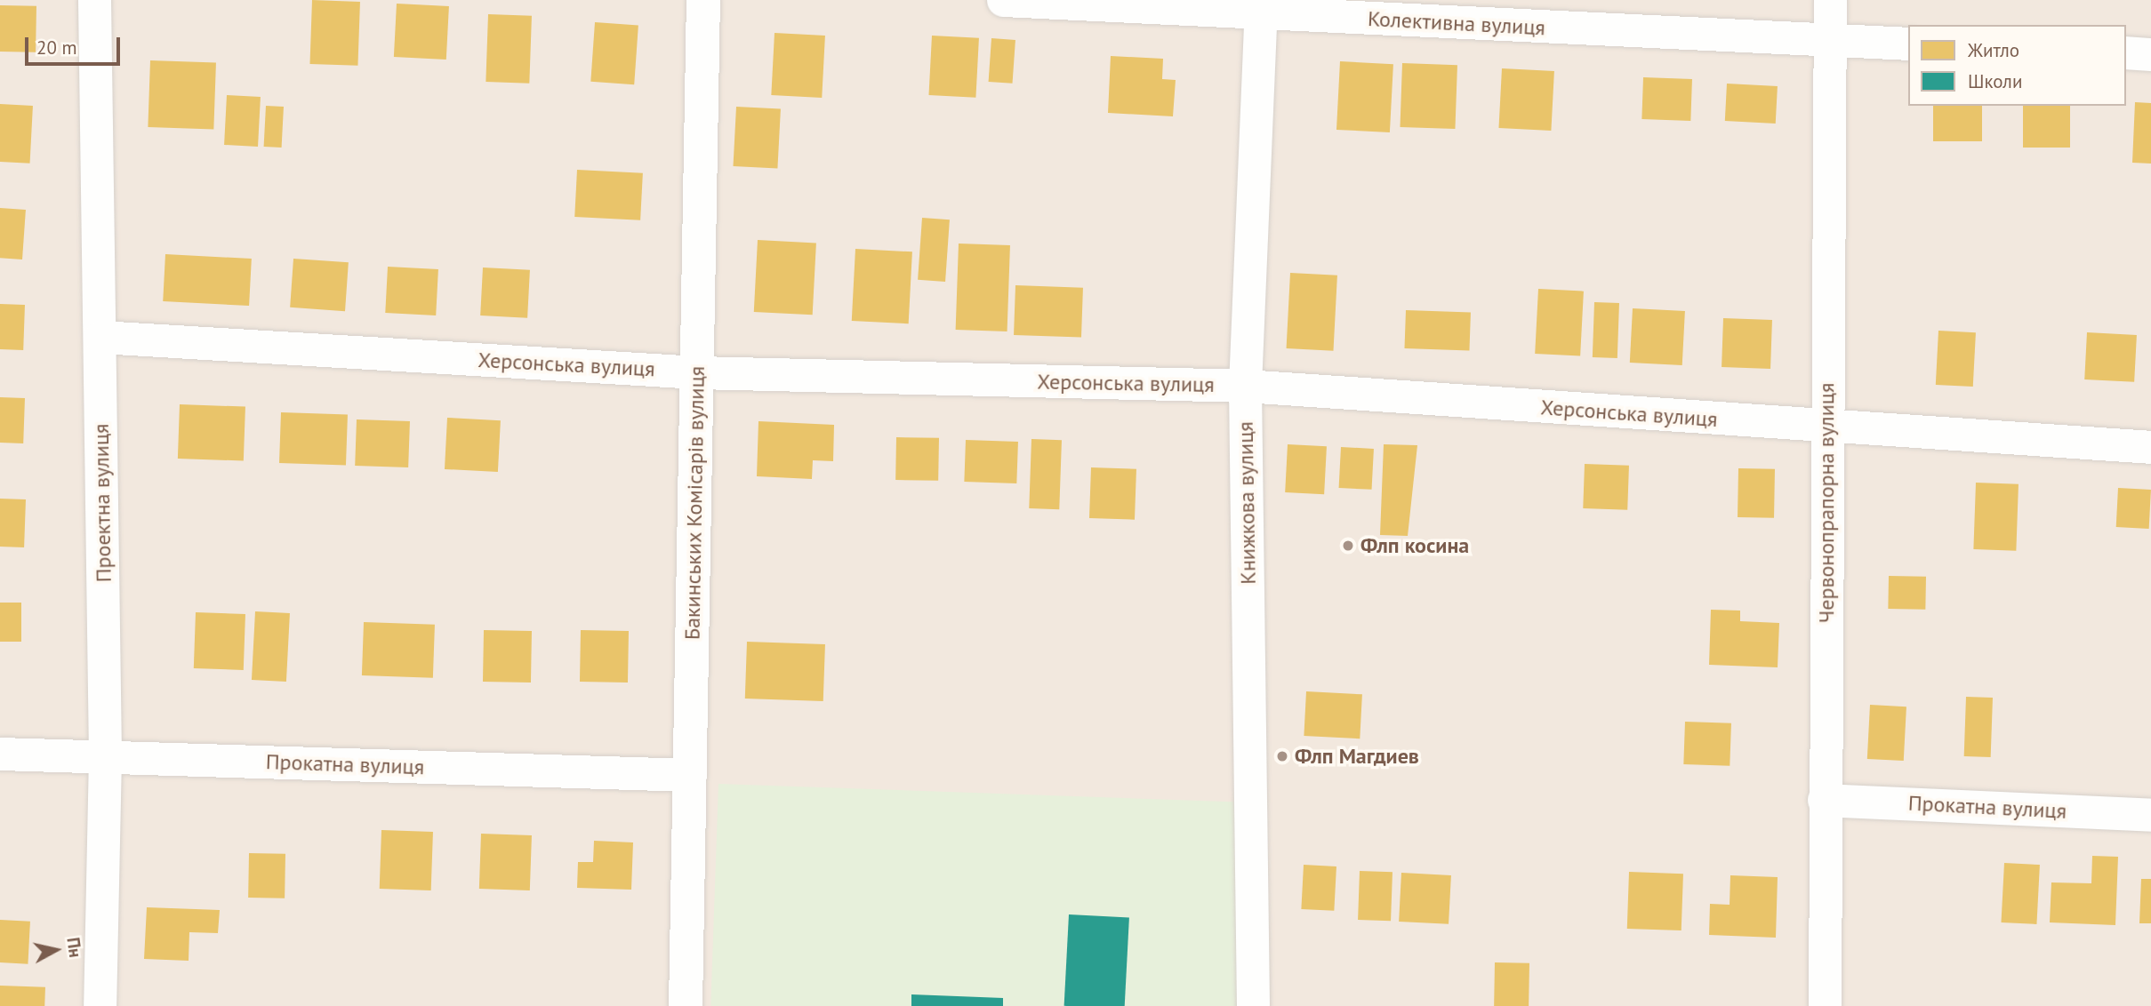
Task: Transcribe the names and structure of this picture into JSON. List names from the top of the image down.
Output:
{
  "streets": {
    "street": [
      "Колективна вулиця",
      "Херсонська вулиця",
      "Проектна вулиця",
      "Бакинських Комісарів вулиця",
      "Книжкова вулиця",
      "Червонопрапорна вулиця",
      "Прокатна вулиця"
    ]
  },
  "crossings": [
    ["Колективна вулиця", "Книжкова вулиця"],
    ["Колективна вулиця", "Червонопрапорна вулиця"],
    ["Херсонська вулиця", "Проектна вулиця"],
    ["Херсонська вулиця", "Бакинських Комісарів вулиця"],
    ["Херсонська вулиця", "Книжкова вулиця"],
    ["Херсонська вулиця", "Червонопрапорна вулиця"],
    ["Проектна вулиця", "Прокатна вулиця"],
    ["Бакинських Комісарів вулиця", "Прокатна вулиця"],
    ["Червонопрапорна вулиця", "Прокатна вулиця"]
  ],
  "places": ["Флп косина", "Флп Магдиев"],
  "legend": ["Житло", "Школи"],
  "scale_bar": "20 m",
  "north": "right"
}
